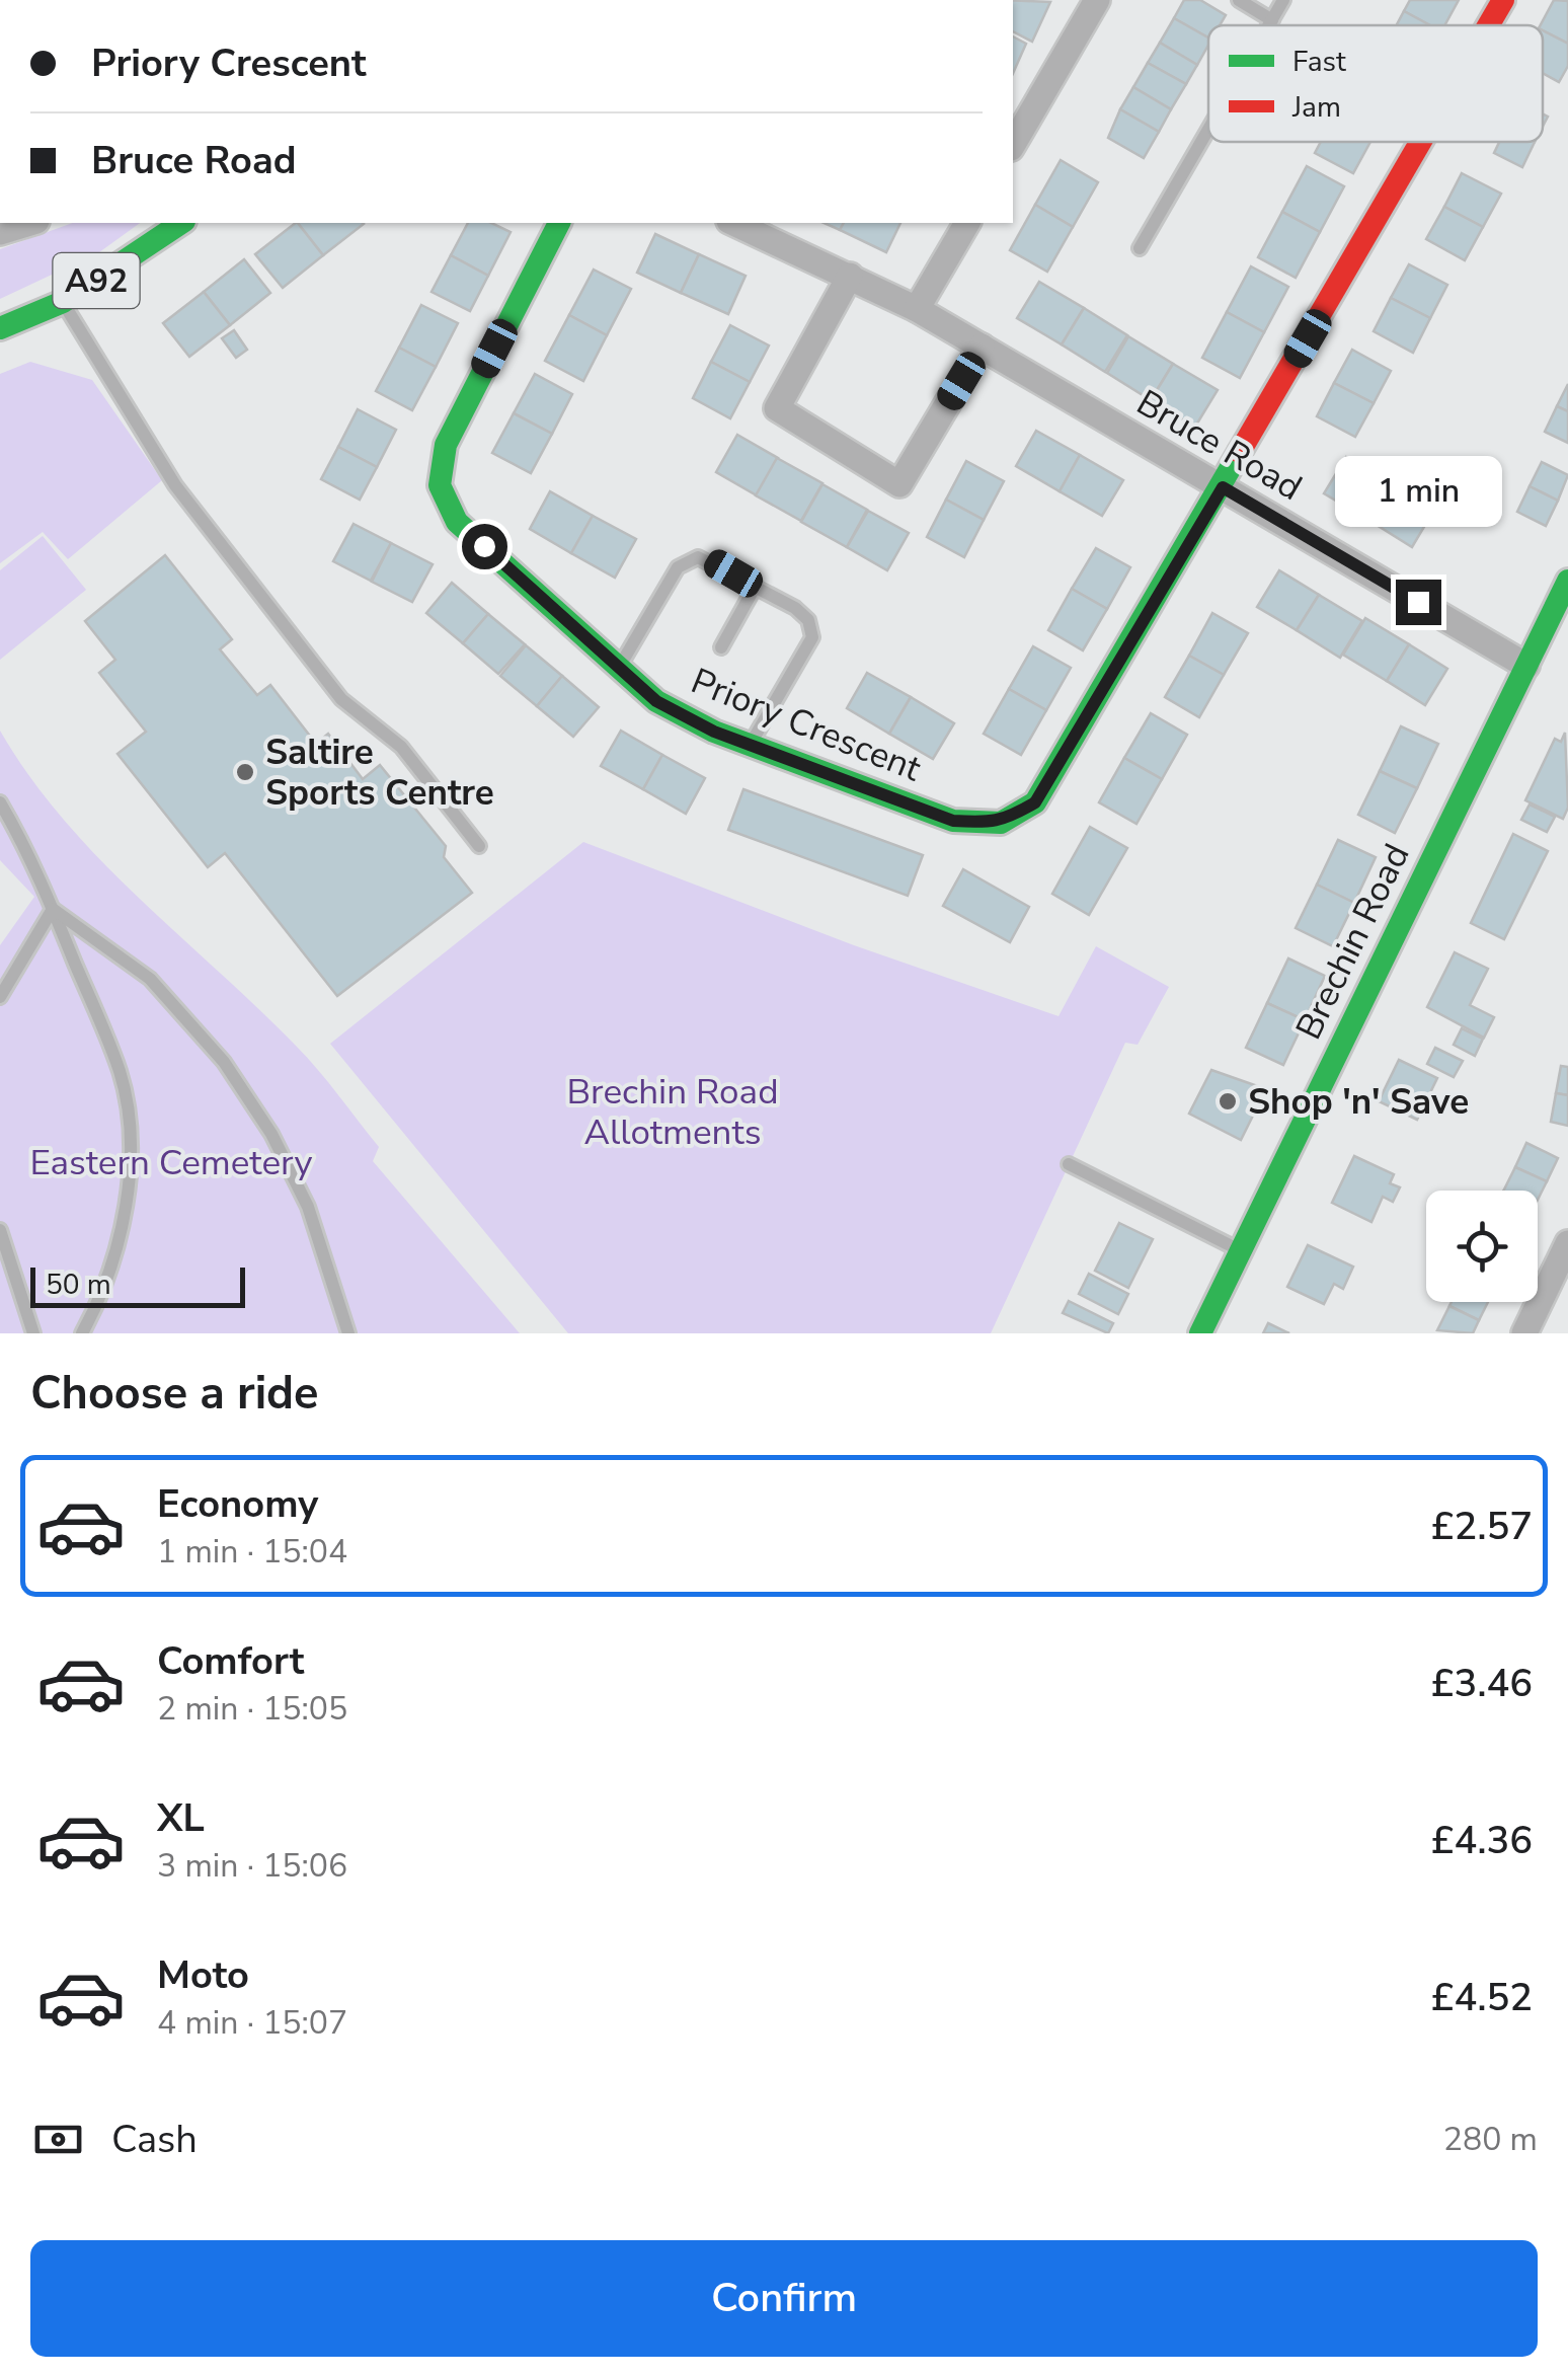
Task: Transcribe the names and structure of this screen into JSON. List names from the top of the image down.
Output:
{
  "streets": {
    "street": [
      "A92",
      "Bruce Road",
      "Priory Crescent",
      "Brechin Road"
    ]
  },
  "crossings": [
    ["Bruce Road", "Priory Crescent"],
    ["Bruce Road", "Brechin Road"]
  ],
  "parks": ["Brechin Road Allotments", "Eastern Cemetery"],
  "places": ["Saltire Sports Centre", "Shop 'n' Save"],
  "legend": ["Fast", "Jam"],
  "scale_bar": "50 m",
  "page": {
    "banner": ["Priory Crescent", "Bruce Road"],
    "bubble": "1 min",
    "scale": "50 m",
    "heading": "Choose a ride",
    "list": [
      {
        "name": "Economy",
        "note": "1 min · 15:04",
        "value": "£2.57"
      },
      {
        "name": "Comfort",
        "note": "2 min · 15:05",
        "value": "£3.46"
      },
      {
        "name": "XL",
        "note": "3 min · 15:06",
        "value": "£4.36"
      },
      {
        "name": "Moto",
        "note": "4 min · 15:07",
        "value": "£4.52"
      }
    ],
    "pay": ["Cash", "280 m"],
    "buttons": "Confirm"
  }
}
